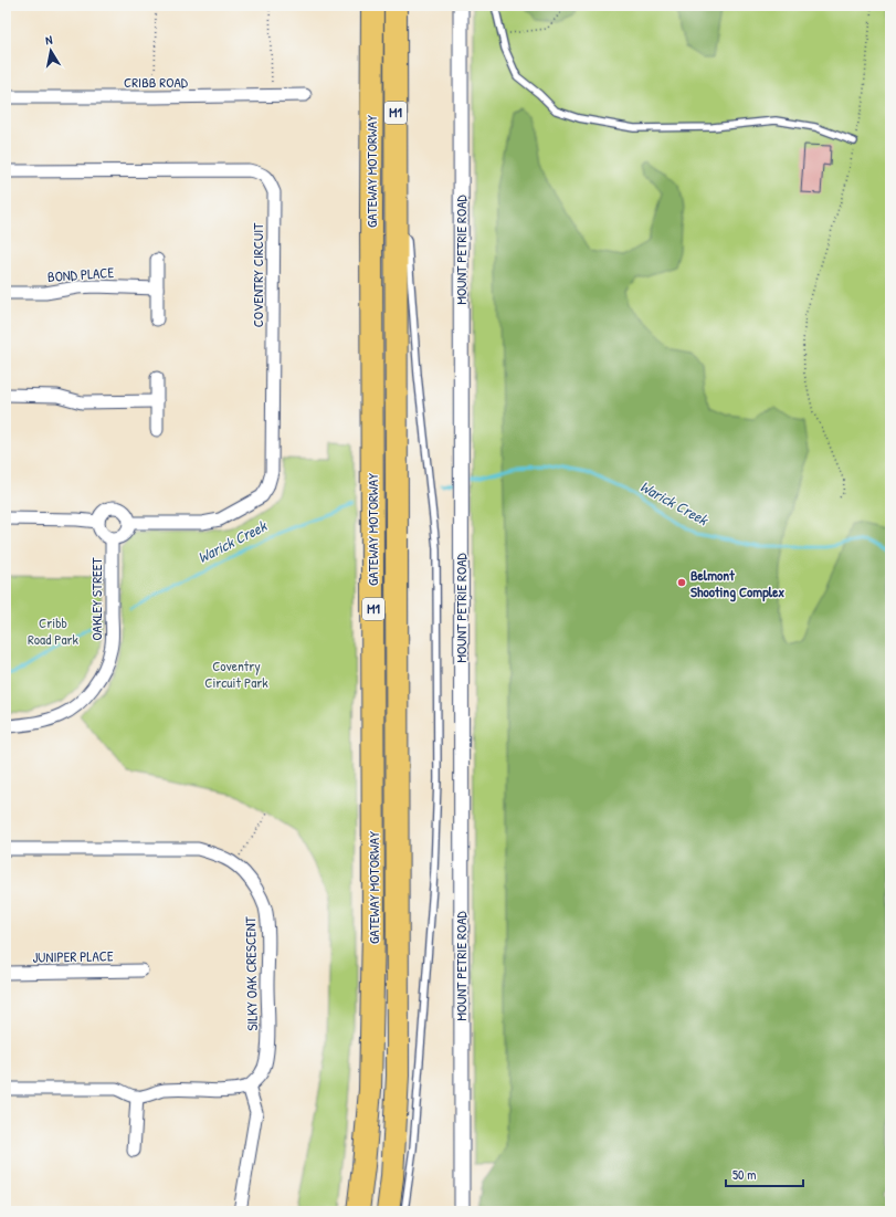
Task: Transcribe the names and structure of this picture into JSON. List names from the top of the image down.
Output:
{
  "streets": {
    "highway": ["M1", "GATEWAY MOTORWAY"],
    "street": [
      "CRIBB ROAD",
      "MOUNT PETRIE ROAD",
      "BOND PLACE",
      "COVENTRY CIRCUIT",
      "OAKLEY STREET",
      "JUNIPER PLACE",
      "SILKY OAK CRESCENT"
    ]
  },
  "crossings": [
    ["COVENTRY CIRCUIT", "OAKLEY STREET"]
  ],
  "water": ["Warick Creek"],
  "parks": ["Cribb Road Park", "Coventry Circuit Park"],
  "places": ["Belmont Shooting Complex"],
  "scale_bar": "50 m",
  "north": "top"
}
